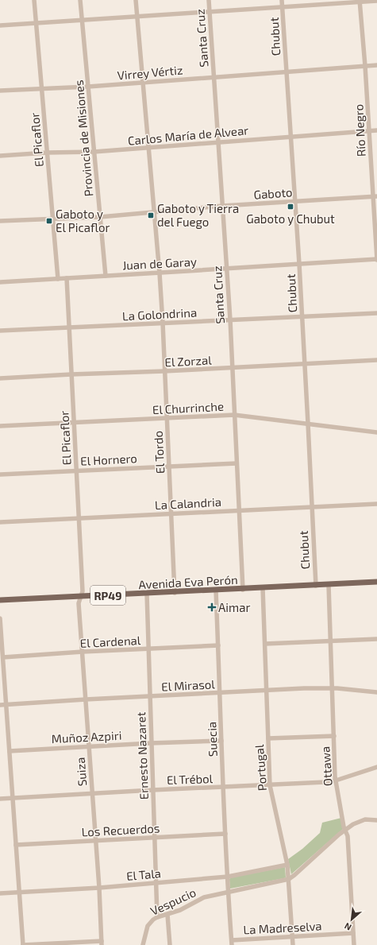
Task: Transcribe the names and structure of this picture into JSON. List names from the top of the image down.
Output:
{
  "streets": {
    "main road": ["Avenida Eva Perón", "RP49"],
    "street": [
      "Chubut",
      "Santa Cruz",
      "Virrey Vértiz",
      "Río Negro",
      "Carlos María de Alvear",
      "Provincia de Misiones",
      "El Picaflor",
      "Gaboto",
      "Juan de Garay",
      "La Golondrina",
      "El Zorzal",
      "El Churrinche",
      "El Tordo",
      "El Hornero",
      "La Calandria",
      "El Cardenal",
      "El Mirasol",
      "Muñoz Azpiri",
      "Suecia",
      "Ernesto Nazaret",
      "Ottawa",
      "Portugal",
      "Suiza",
      "El Trébol",
      "Los Recuerdos",
      "El Tala",
      "Vespucio",
      "La Madreselva"
    ]
  },
  "crossings": [
    ["Chubut", "Virrey Vértiz"],
    ["Chubut", "Carlos María de Alvear"],
    ["Chubut", "Gaboto"],
    ["Chubut", "Juan de Garay"],
    ["Chubut", "La Golondrina"],
    ["Chubut", "El Zorzal"],
    ["Chubut", "El Churrinche"],
    ["Chubut", "La Calandria"],
    ["Chubut", "Avenida Eva Perón"],
    ["Santa Cruz", "Virrey Vértiz"],
    ["Santa Cruz", "Carlos María de Alvear"],
    ["Santa Cruz", "Gaboto"],
    ["Santa Cruz", "Juan de Garay"],
    ["Santa Cruz", "La Golondrina"],
    ["Santa Cruz", "El Zorzal"],
    ["Santa Cruz", "El Churrinche"],
    ["Santa Cruz", "El Hornero"],
    ["Santa Cruz", "La Calandria"],
    ["Santa Cruz", "Avenida Eva Perón"],
    ["Virrey Vértiz", "Río Negro"],
    ["Virrey Vértiz", "Provincia de Misiones"],
    ["Virrey Vértiz", "El Picaflor"],
    ["Virrey Vértiz", "El Tordo"],
    ["Río Negro", "Carlos María de Alvear"],
    ["Río Negro", "Gaboto"],
    ["Río Negro", "Juan de Garay"],
    ["Carlos María de Alvear", "Provincia de Misiones"],
    ["Carlos María de Alvear", "El Picaflor"],
    ["Carlos María de Alvear", "El Tordo"],
    ["Provincia de Misiones", "Gaboto"],
    ["Provincia de Misiones", "Juan de Garay"],
    ["El Picaflor", "Gaboto"],
    ["El Picaflor", "Juan de Garay"],
    ["El Picaflor", "La Golondrina"],
    ["El Picaflor", "El Zorzal"],
    ["El Picaflor", "El Churrinche"],
    ["El Picaflor", "El Hornero"],
    ["El Picaflor", "La Calandria"],
    ["El Picaflor", "Avenida Eva Perón"],
    ["El Picaflor", "Suiza"],
    ["Gaboto", "El Tordo"],
    ["Juan de Garay", "El Tordo"],
    ["La Golondrina", "El Tordo"],
    ["El Zorzal", "El Tordo"],
    ["El Churrinche", "El Tordo"],
    ["El Tordo", "El Hornero"],
    ["El Tordo", "La Calandria"],
    ["El Tordo", "Avenida Eva Perón"],
    ["Avenida Eva Perón", "Suecia"],
    ["Avenida Eva Perón", "Ernesto Nazaret"],
    ["Avenida Eva Perón", "Ottawa"],
    ["Avenida Eva Perón", "Portugal"],
    ["Avenida Eva Perón", "Suiza"],
    ["El Cardenal", "Suecia"],
    ["El Cardenal", "Ernesto Nazaret"],
    ["El Cardenal", "Suiza"],
    ["El Mirasol", "Suecia"],
    ["El Mirasol", "Ernesto Nazaret"],
    ["El Mirasol", "Ottawa"],
    ["El Mirasol", "Portugal"],
    ["El Mirasol", "Suiza"],
    ["Muñoz Azpiri", "Suecia"],
    ["Muñoz Azpiri", "Ernesto Nazaret"],
    ["Muñoz Azpiri", "Suiza"],
    ["Suecia", "El Trébol"],
    ["Suecia", "Los Recuerdos"],
    ["Suecia", "El Tala"],
    ["Suecia", "Vespucio"],
    ["Suecia", "La Madreselva"],
    ["Ernesto Nazaret", "El Trébol"],
    ["Ernesto Nazaret", "Los Recuerdos"],
    ["Ernesto Nazaret", "El Tala"],
    ["Ernesto Nazaret", "Vespucio"],
    ["Ottawa", "El Trébol"],
    ["Ottawa", "La Madreselva"],
    ["Portugal", "El Trébol"],
    ["Portugal", "El Tala"],
    ["Portugal", "La Madreselva"],
    ["Suiza", "El Trébol"],
    ["Suiza", "Los Recuerdos"],
    ["Suiza", "El Tala"]
  ],
  "places": {
    "transit": ["Gaboto y Chubut", "Gaboto y Tierra del Fuego", "Gaboto y El Picaflor"],
    "health": ["Aimar"]
  },
  "north": "bottom left"
}
